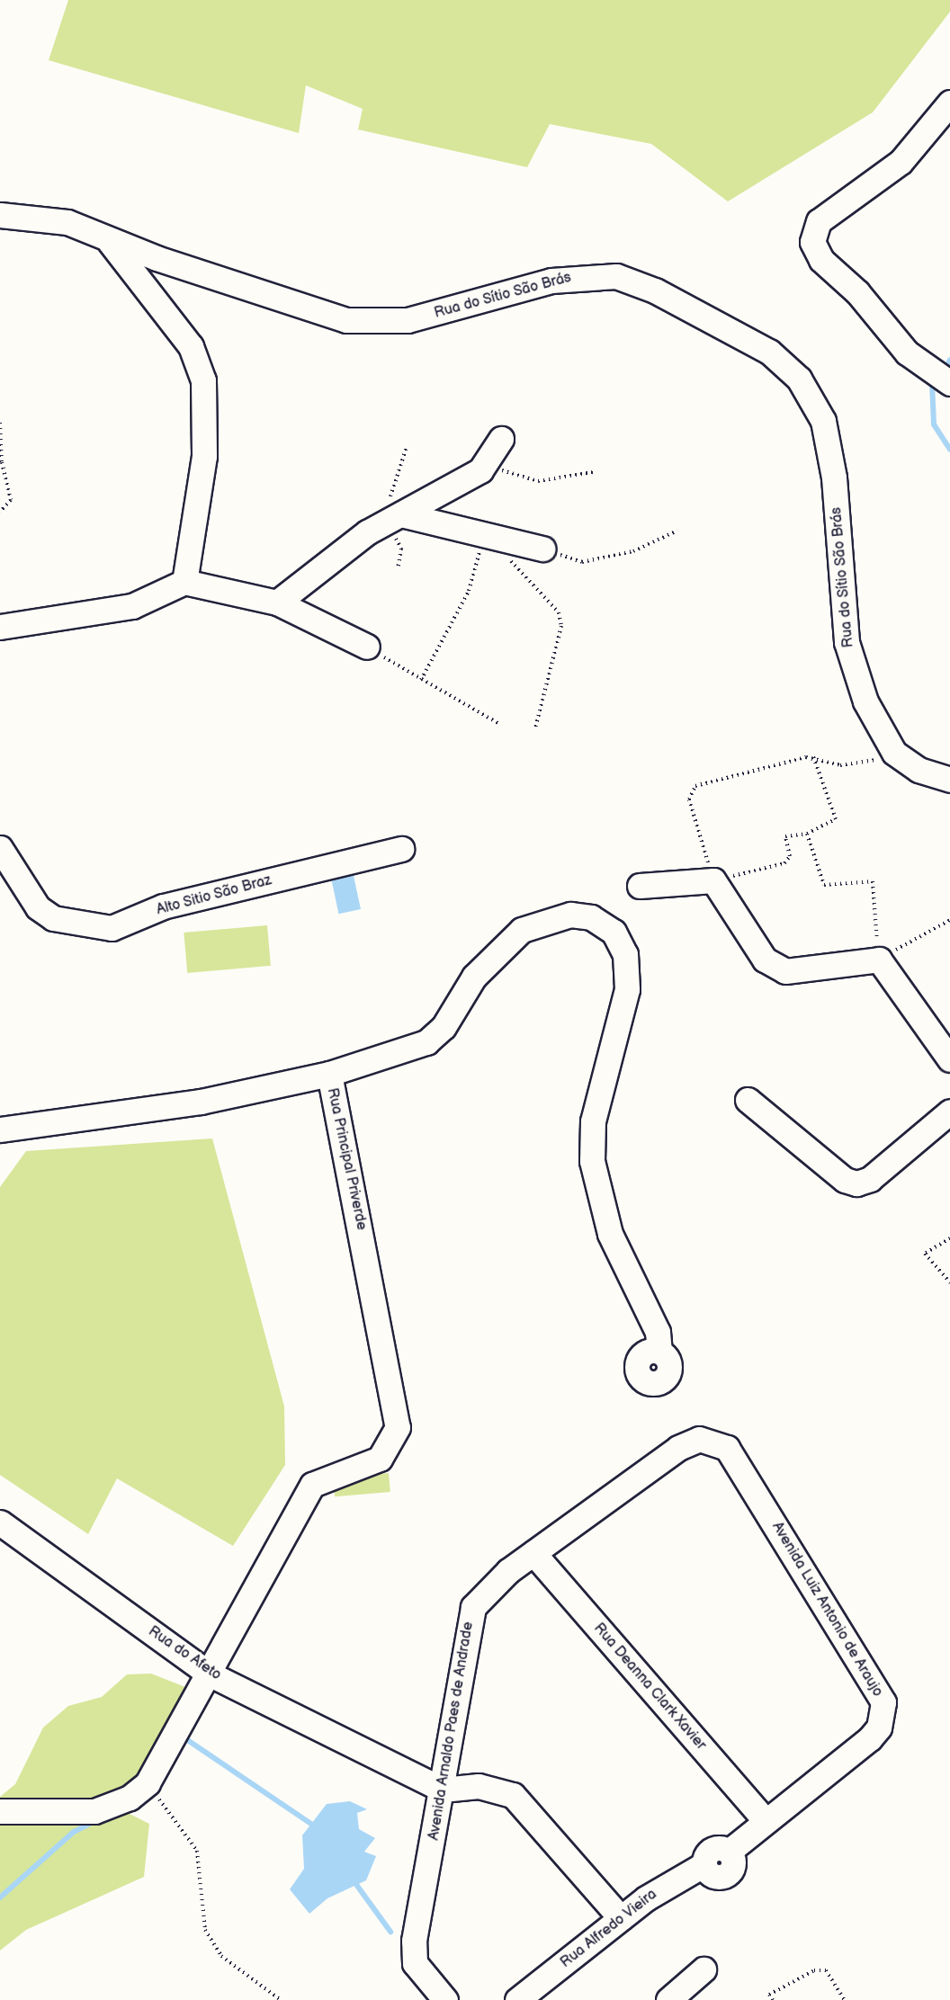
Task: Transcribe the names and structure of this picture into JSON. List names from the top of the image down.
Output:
{
  "streets": {
    "street": [
      "Rua do Sítio São Brás",
      "Alto Sitio São Braz",
      "Rua Principal Priverde",
      "Avenida Luiz Antonio de Araujo",
      "Rua do Afeto",
      "Rua Deanna Clark Xavier",
      "Avenida Arnaldo Paes de Andrade",
      "Rua Alfredo Vieira"
    ]
  },
  "crossings": [
    ["Rua Principal Priverde", "Rua do Afeto"],
    ["Avenida Luiz Antonio de Araujo", "Rua Deanna Clark Xavier"],
    ["Avenida Luiz Antonio de Araujo", "Avenida Arnaldo Paes de Andrade"],
    ["Avenida Luiz Antonio de Araujo", "Rua Alfredo Vieira"],
    ["Rua do Afeto", "Avenida Arnaldo Paes de Andrade"],
    ["Rua Deanna Clark Xavier", "Avenida Arnaldo Paes de Andrade"]
  ]
}
